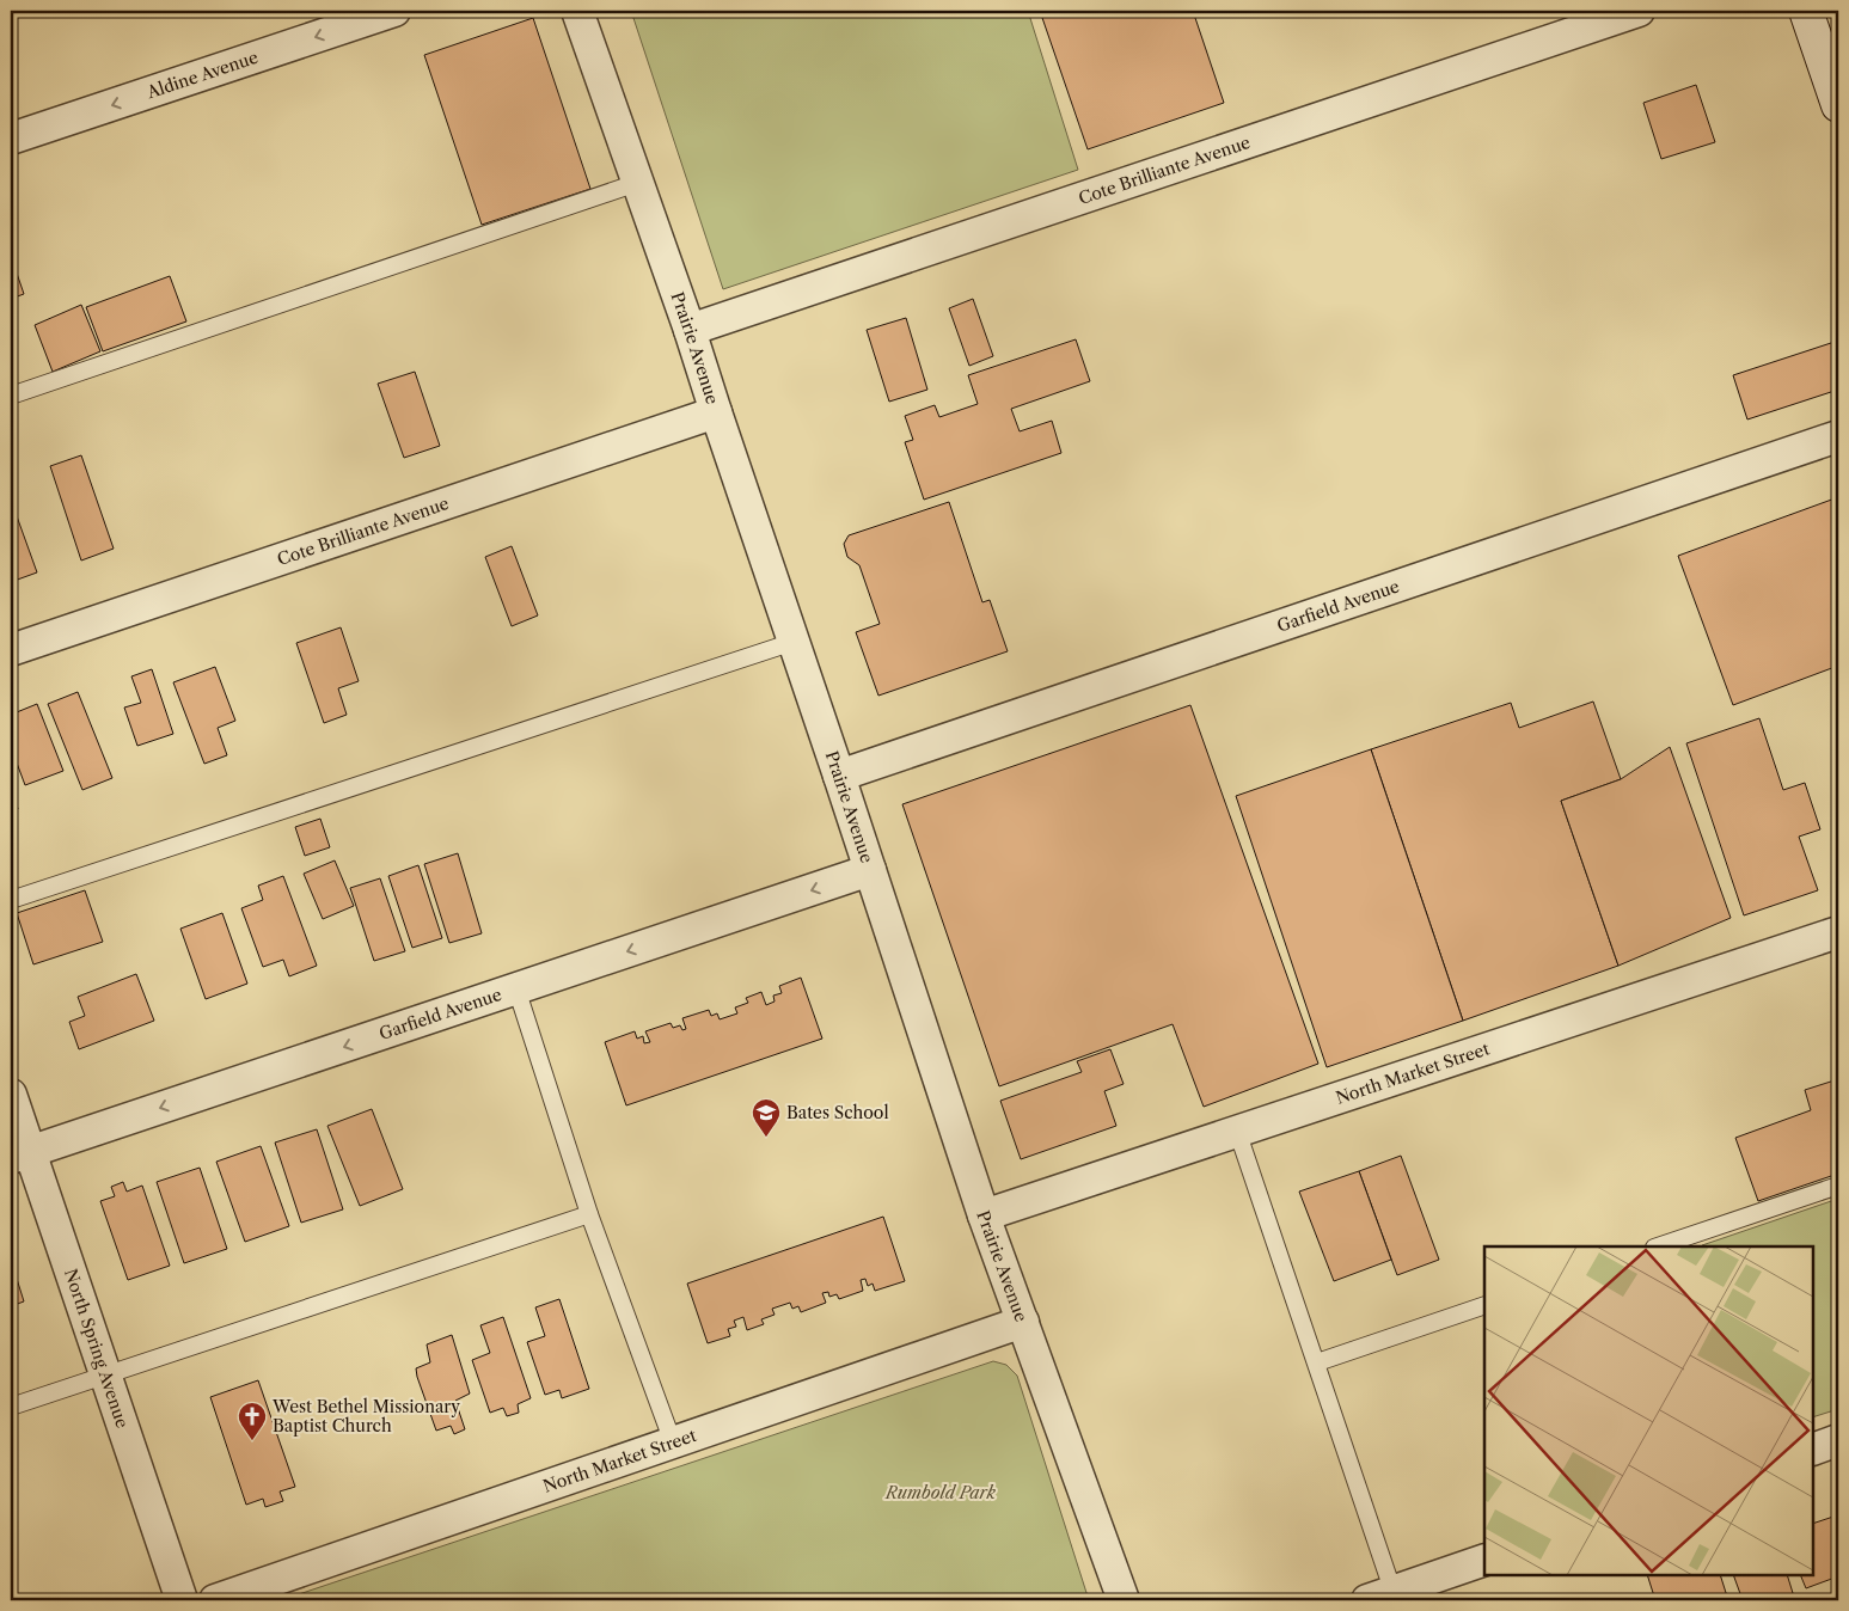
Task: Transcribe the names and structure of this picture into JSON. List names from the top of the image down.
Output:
{
  "streets": {
    "street": [
      "Aldine Avenue",
      "Cote Brilliante Avenue",
      "Prairie Avenue",
      "Garfield Avenue",
      "North Market Street",
      "North Spring Avenue"
    ]
  },
  "crossings": [
    ["Cote Brilliante Avenue", "Prairie Avenue"],
    ["Prairie Avenue", "Garfield Avenue"],
    ["Prairie Avenue", "North Market Street"],
    ["Garfield Avenue", "North Spring Avenue"]
  ],
  "one_way": ["Aldine Avenue", "Garfield Avenue"],
  "parks": ["Rumbold Park"],
  "places": {
    "school or university": ["Bates School"],
    "church": ["West Bethel Missionary Baptist Church"]
  }
}
